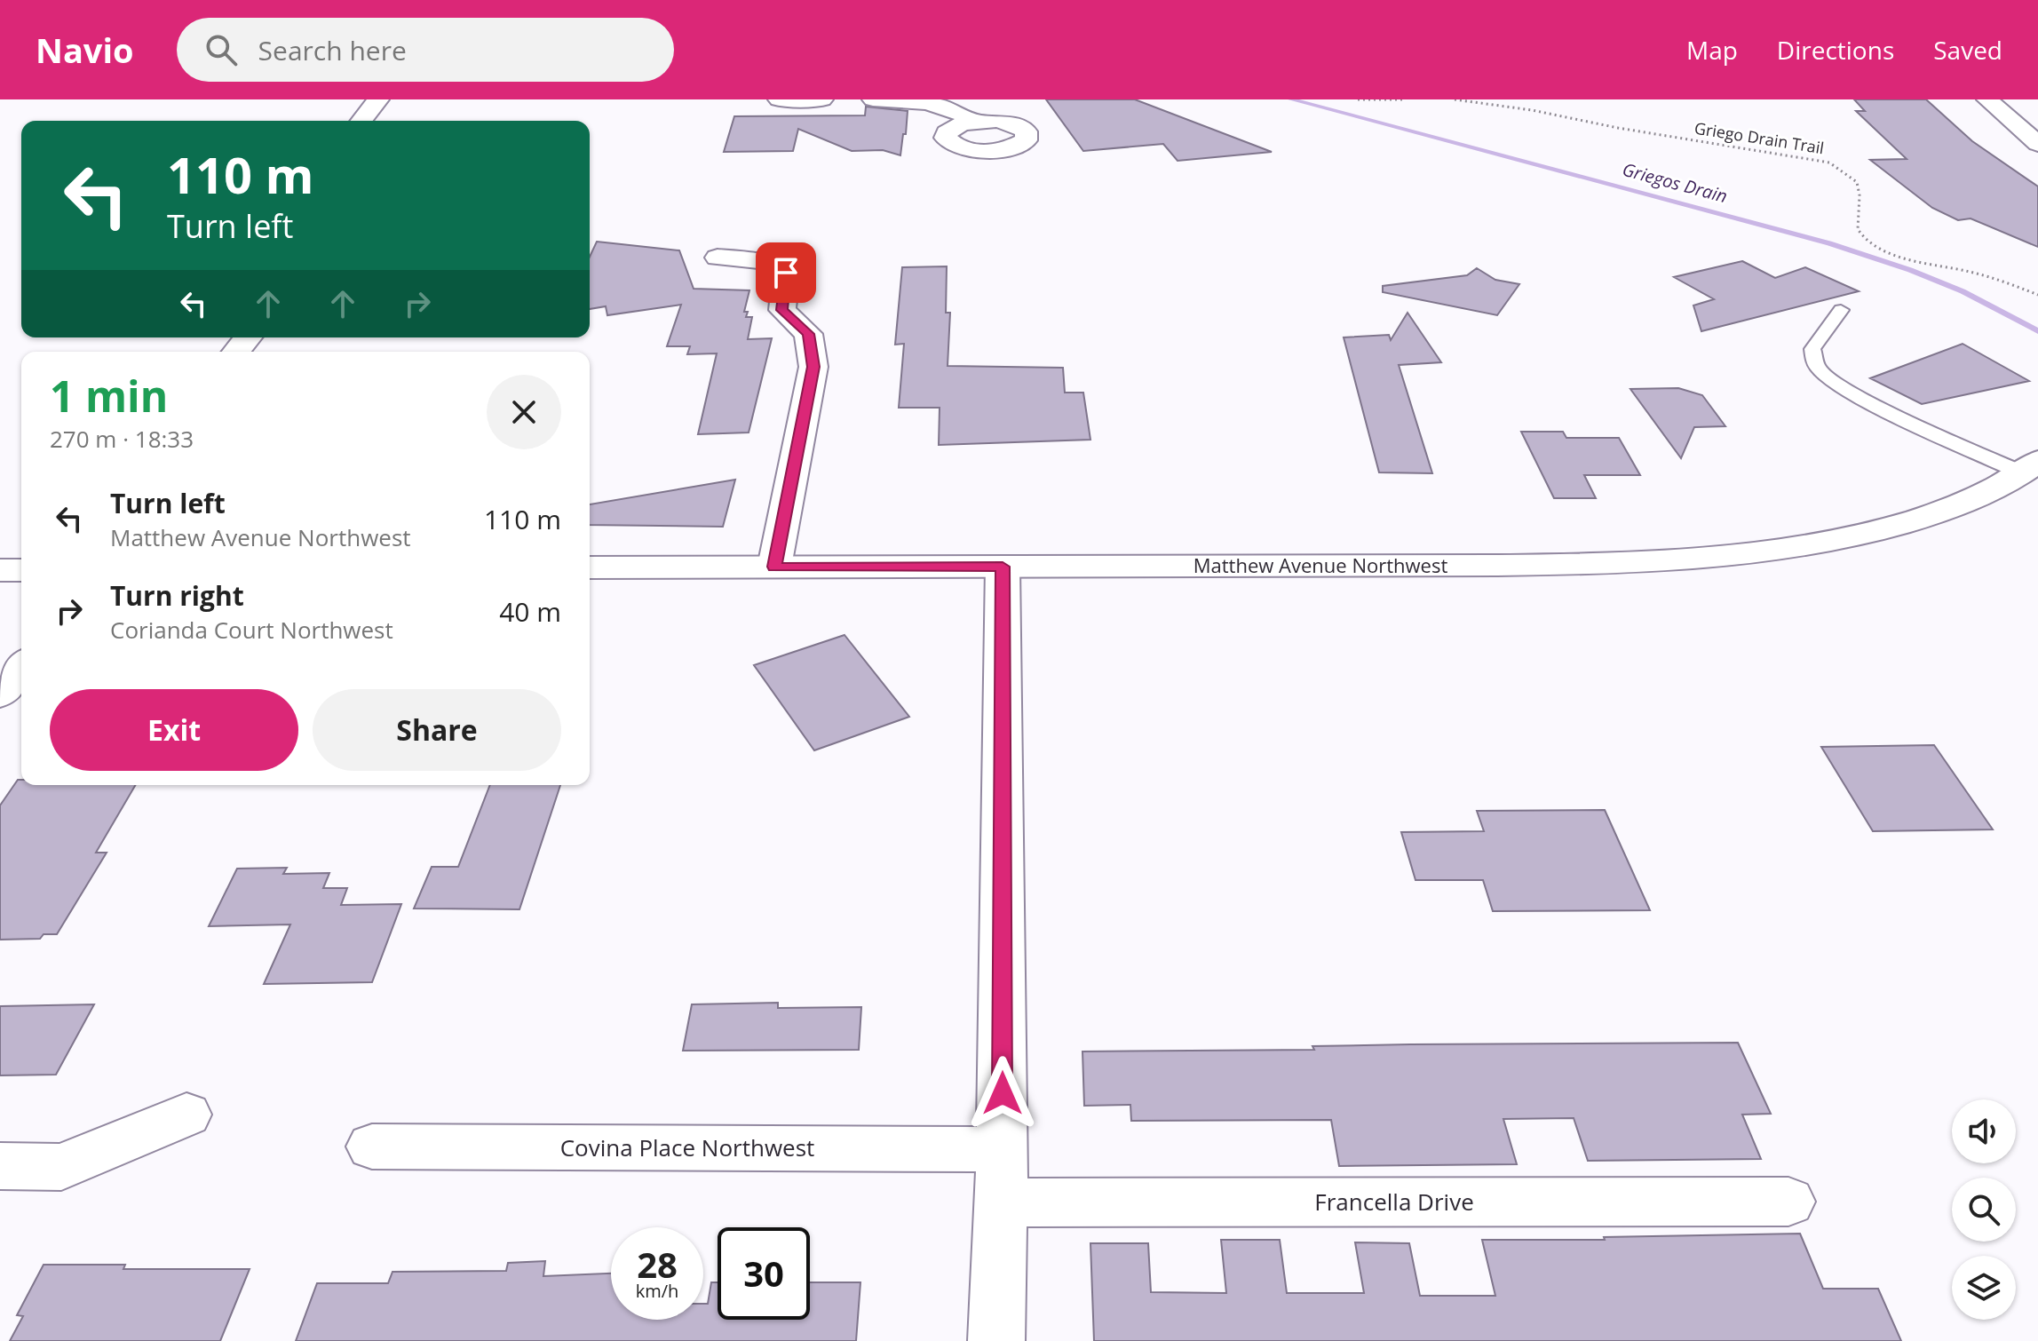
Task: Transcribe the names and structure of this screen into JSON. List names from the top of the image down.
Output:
{
  "streets": {
    "street": ["Matthew Avenue Northwest", "Covina Place Northwest", "Francella Drive"],
    "path": ["Griego Drain Trail"]
  },
  "water": ["Griegos Drain"],
  "page": {
    "header": "Navio",
    "search": "Search here",
    "nav": ["Map", "Directions", "Saved"],
    "turn": ["110 m", "Turn left"],
    "heading": ["1 min", "270 m · 18:33"],
    "list": [
      {
        "name": "Turn left",
        "note": "Matthew Avenue Northwest",
        "value": "110 m"
      },
      {
        "name": "Turn right",
        "note": "Corianda Court Northwest",
        "value": "40 m"
      }
    ],
    "buttons": ["Exit", "Share"],
    "speed": "28 km/h",
    "limit": "30"
  }
}
